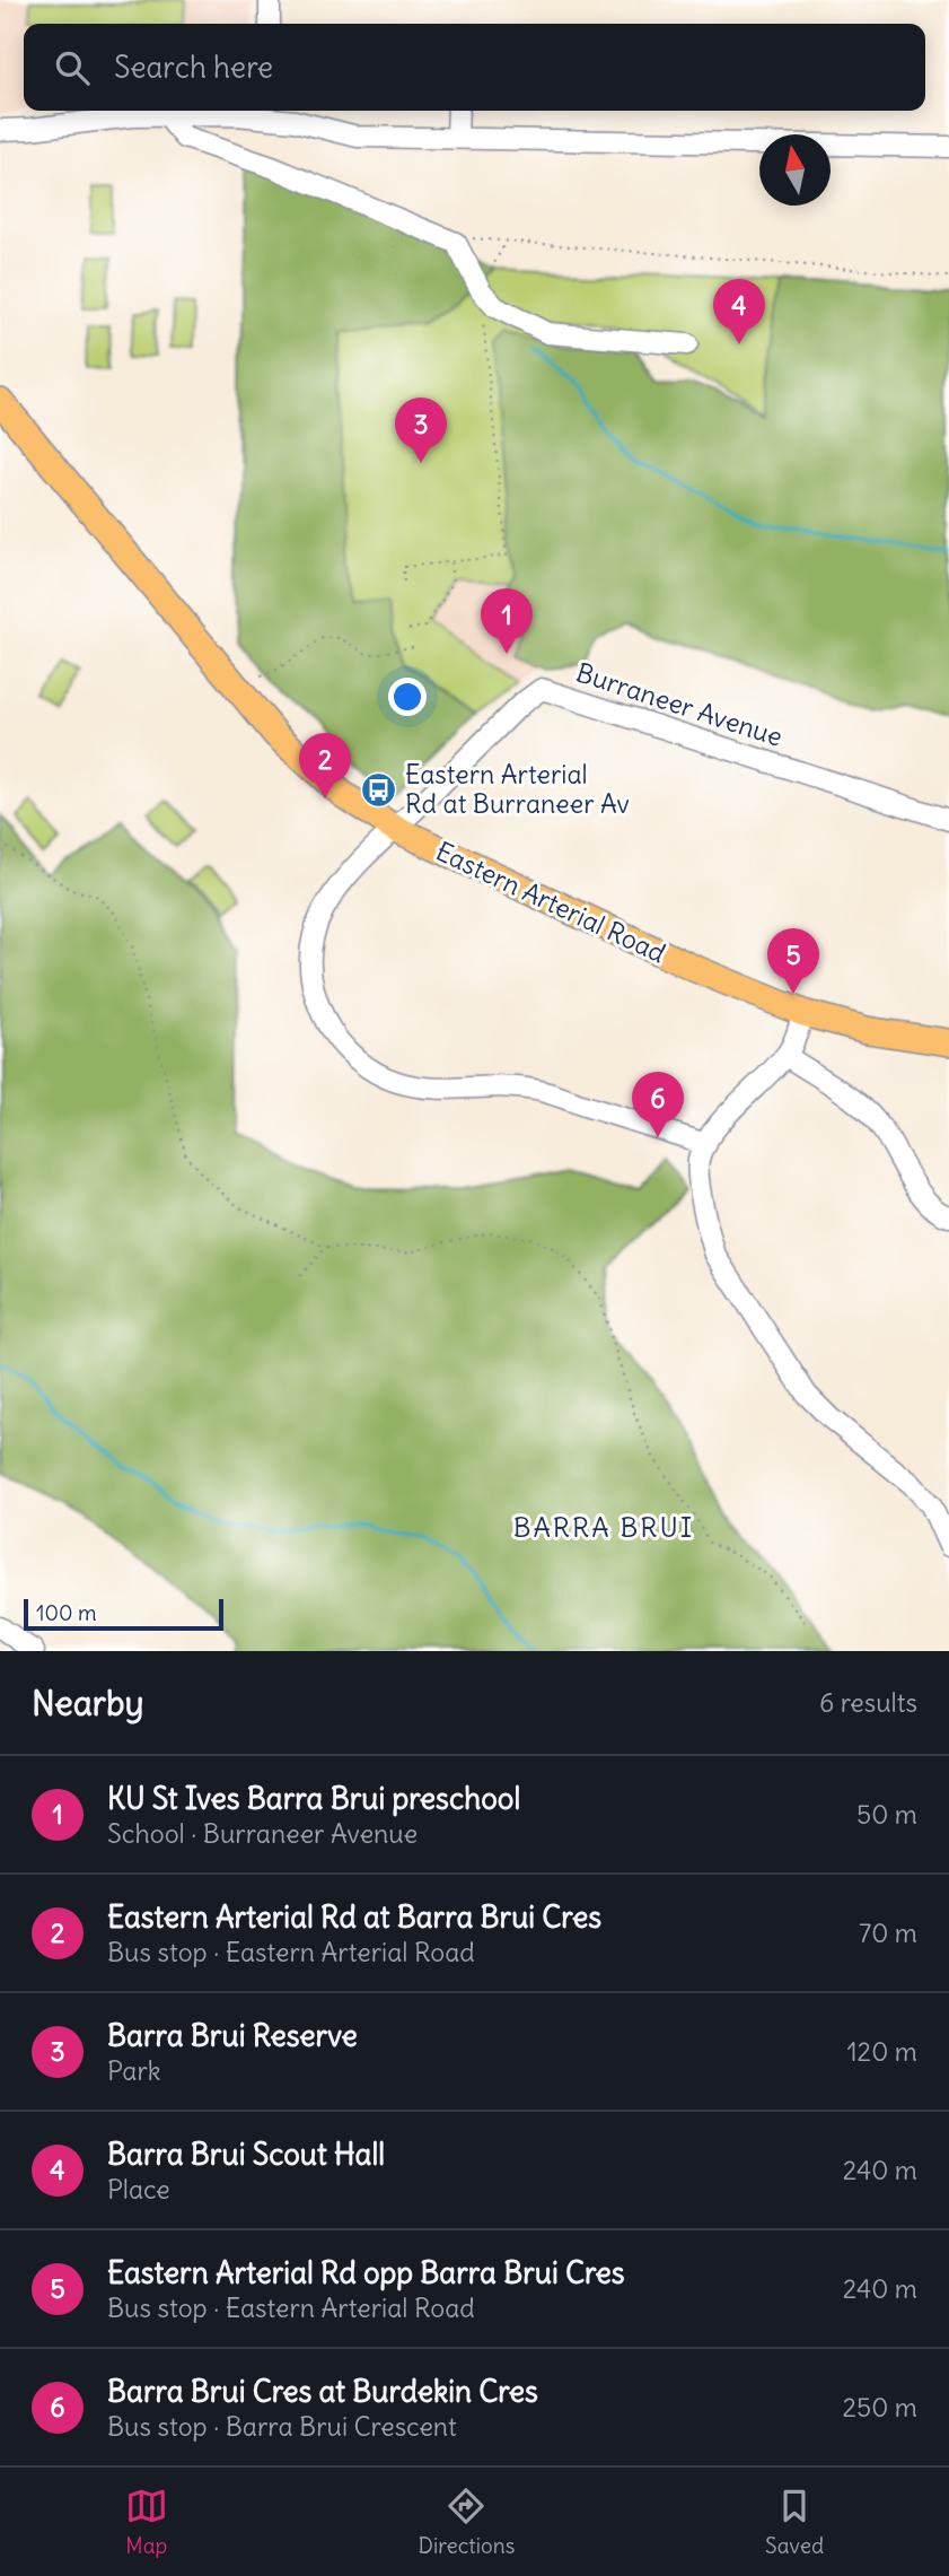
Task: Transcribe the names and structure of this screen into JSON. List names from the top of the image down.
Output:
{
  "streets": {
    "main road": ["Eastern Arterial Road"],
    "street": ["Burraneer Avenue"]
  },
  "crossings": [
    ["Burraneer Avenue", "Eastern Arterial Road"]
  ],
  "districts": ["BARRA BRUI"],
  "places": {
    "bus stop": ["Eastern Arterial Rd at Burraneer Av"]
  },
  "scale_bar": "100 m",
  "north": "top",
  "page": {
    "search": "Search here",
    "pins": [
      "4",
      "3",
      "1",
      "2",
      "5",
      "6"
    ],
    "scale": "100 m",
    "heading": ["Nearby", "6 results"],
    "list": [
      {
        "mark": "1",
        "name": "KU St Ives Barra Brui preschool",
        "note": "School · Burraneer Avenue",
        "value": "50 m"
      },
      {
        "mark": "2",
        "name": "Eastern Arterial Rd at Barra Brui Cres",
        "note": "Bus stop · Eastern Arterial Road",
        "value": "70 m"
      },
      {
        "mark": "3",
        "name": "Barra Brui Reserve",
        "note": "Park",
        "value": "120 m"
      },
      {
        "mark": "4",
        "name": "Barra Brui Scout Hall",
        "note": "Place",
        "value": "240 m"
      },
      {
        "mark": "5",
        "name": "Eastern Arterial Rd opp Barra Brui Cres",
        "note": "Bus stop · Eastern Arterial Road",
        "value": "240 m"
      },
      {
        "mark": "6",
        "name": "Barra Brui Cres at Burdekin Cres",
        "note": "Bus stop · Barra Brui Crescent",
        "value": "250 m"
      }
    ],
    "nav": ["Map", "Directions", "Saved"]
  }
}
